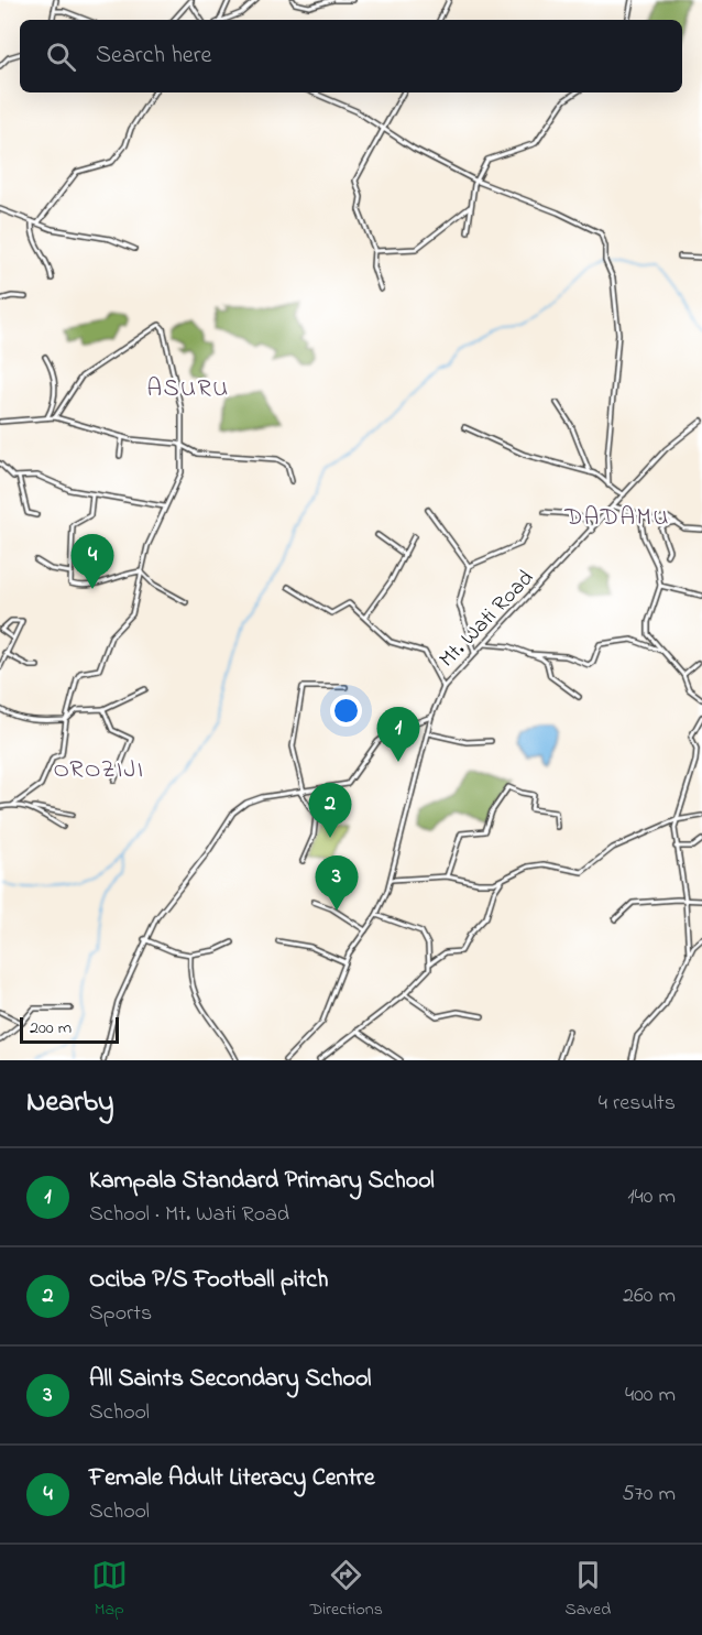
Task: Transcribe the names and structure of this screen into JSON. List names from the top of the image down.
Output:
{
  "streets": {
    "street": ["Mt. Wati Road"]
  },
  "districts": ["ASURU", "DADAMU", "OROZIJI"],
  "scale_bar": "200 m",
  "page": {
    "search": "Search here",
    "pins": [
      "4",
      "1",
      "2",
      "3"
    ],
    "scale": "200 m",
    "heading": ["Nearby", "4 results"],
    "list": [
      {
        "mark": "1",
        "name": "Kampala Standard Primary School",
        "note": "School · Mt. Wati Road",
        "value": "140 m"
      },
      {
        "mark": "2",
        "name": "Ociba P/S Football pitch",
        "note": "Sports",
        "value": "260 m"
      },
      {
        "mark": "3",
        "name": "All Saints Secondary School",
        "note": "School",
        "value": "400 m"
      },
      {
        "mark": "4",
        "name": "Female Adult Literacy Centre",
        "note": "School",
        "value": "570 m"
      }
    ],
    "nav": ["Map", "Directions", "Saved"]
  }
}
